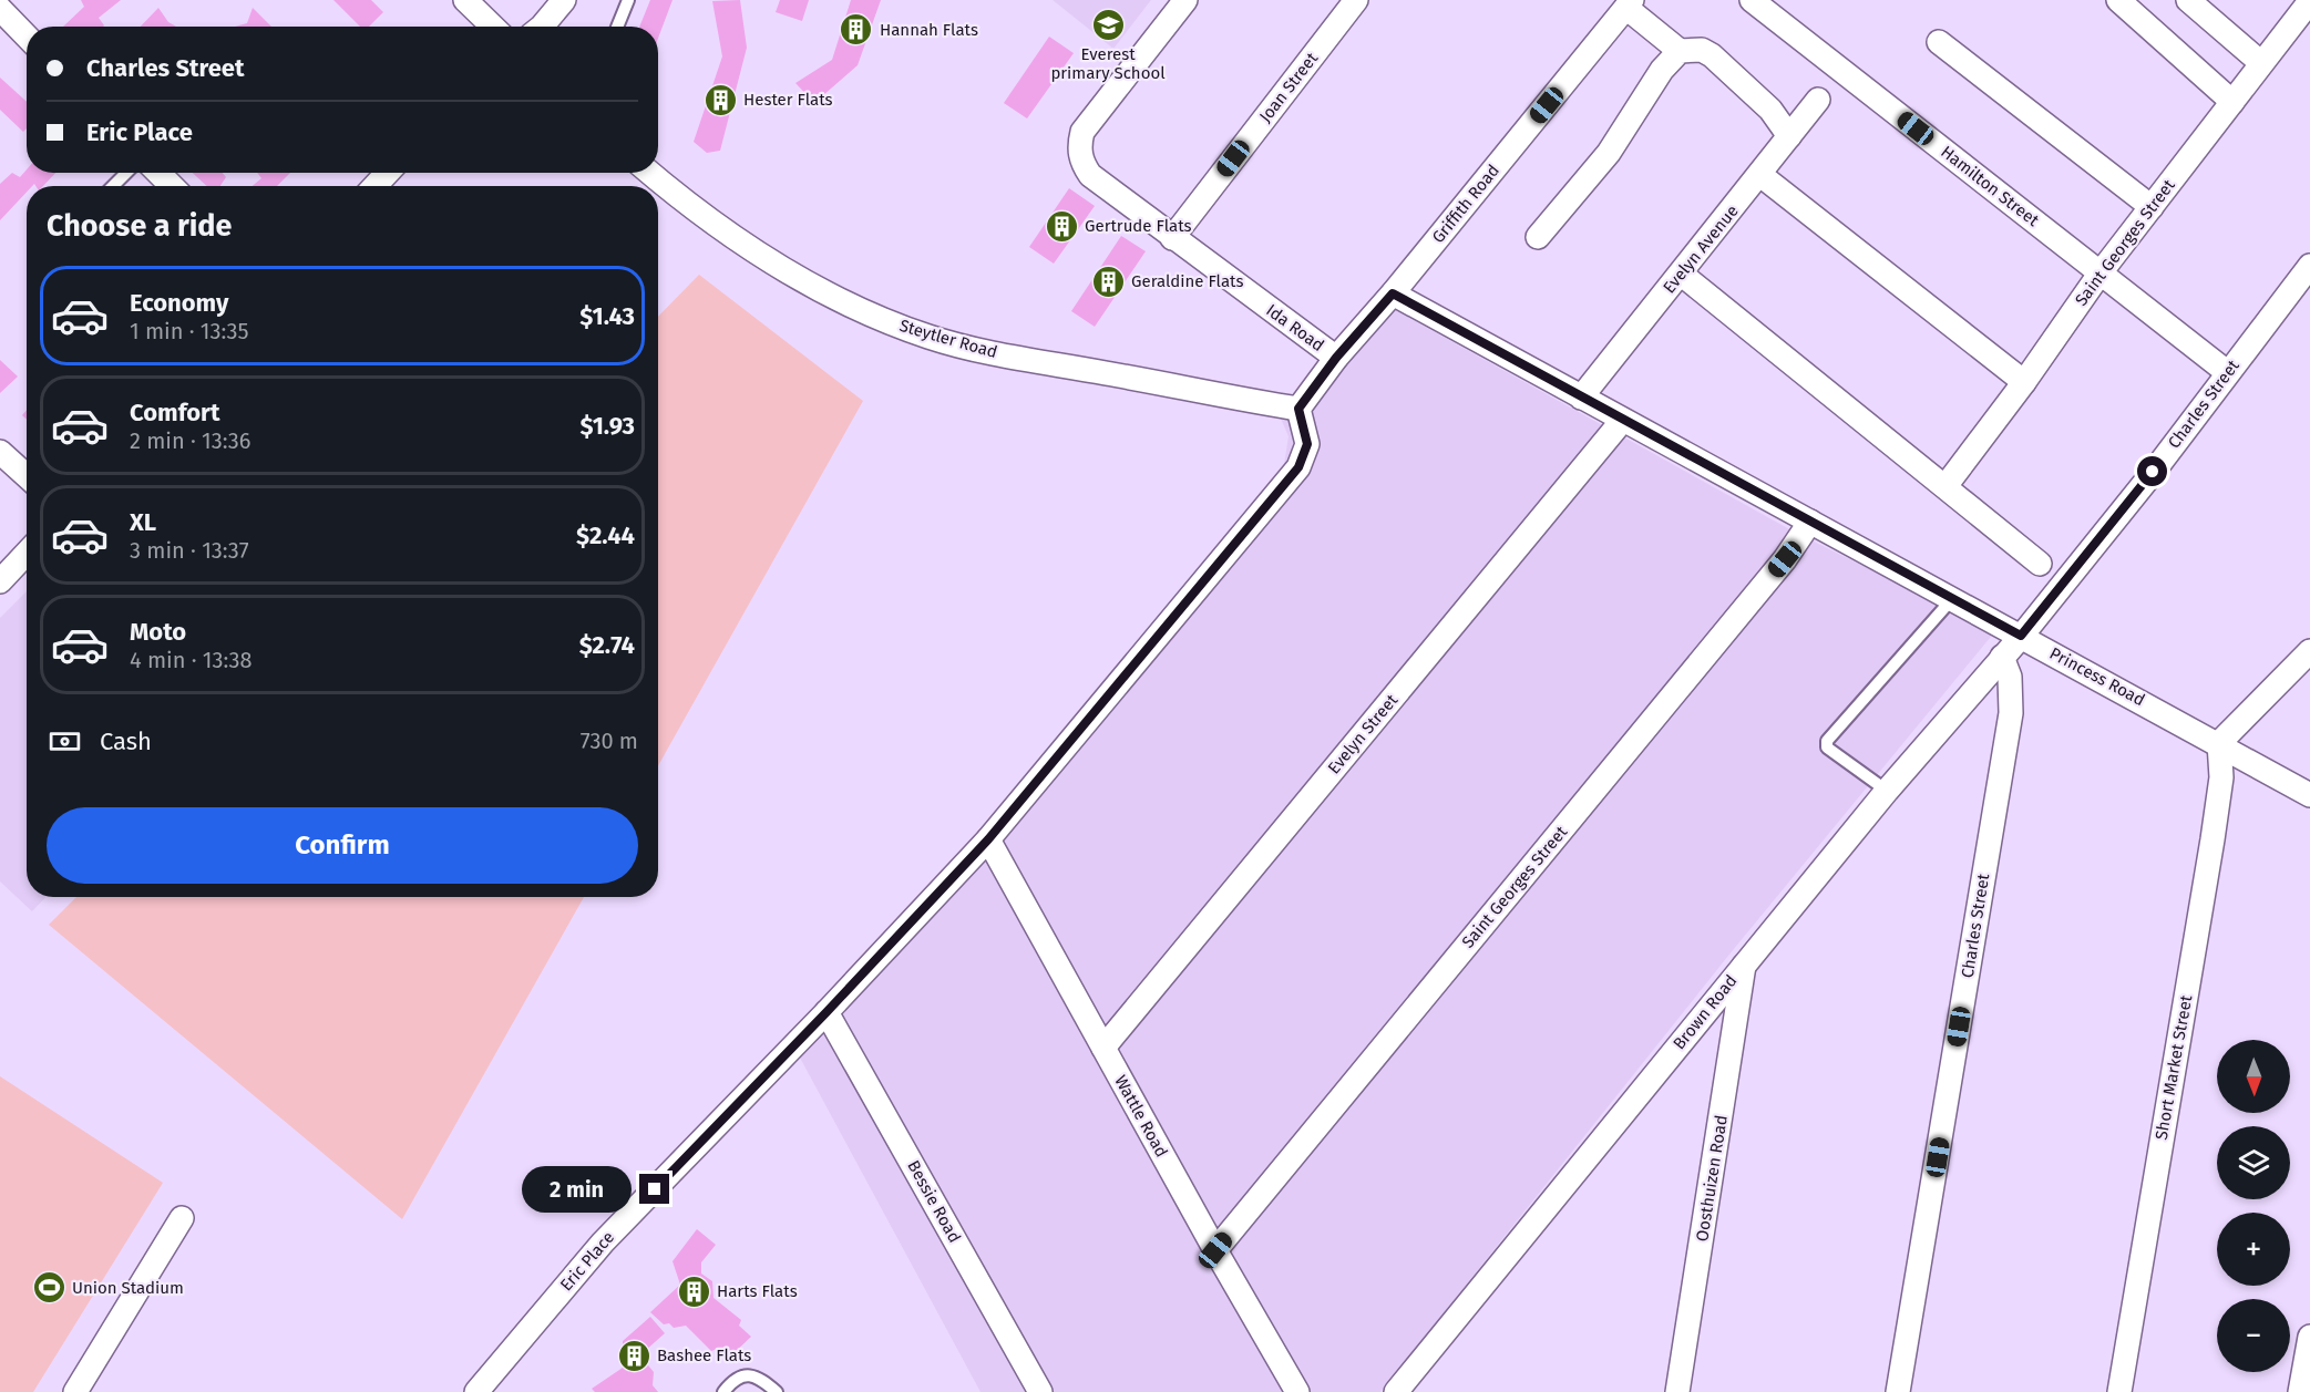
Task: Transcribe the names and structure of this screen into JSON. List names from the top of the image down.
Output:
{
  "streets": {
    "street": [
      "Joan Street",
      "Hamilton Street",
      "Griffith Road",
      "Saint Georges Street",
      "Evelyn Avenue",
      "Ida Road",
      "Steytler Road",
      "Charles Street",
      "Princess Road",
      "Evelyn Street",
      "Brown Road",
      "Short Market Street",
      "Wattle Road",
      "Oosthuizen Road",
      "Bessie Road",
      "Eric Place"
    ]
  },
  "crossings": [
    ["Joan Street", "Ida Road"],
    ["Hamilton Street", "Saint Georges Street"],
    ["Hamilton Street", "Charles Street"],
    ["Griffith Road", "Ida Road"],
    ["Griffith Road", "Steytler Road"],
    ["Griffith Road", "Princess Road"],
    ["Griffith Road", "Eric Place"],
    ["Saint Georges Street", "Princess Road"],
    ["Saint Georges Street", "Wattle Road"],
    ["Evelyn Avenue", "Princess Road"],
    ["Steytler Road", "Eric Place"],
    ["Charles Street", "Princess Road"],
    ["Charles Street", "Brown Road"],
    ["Princess Road", "Evelyn Street"],
    ["Princess Road", "Brown Road"],
    ["Princess Road", "Short Market Street"],
    ["Evelyn Street", "Wattle Road"],
    ["Brown Road", "Oosthuizen Road"],
    ["Wattle Road", "Eric Place"],
    ["Bessie Road", "Eric Place"]
  ],
  "places": {
    "school or university": ["Everest primary School"],
    "building": [
      "Hannah Flats",
      "Hester Flats",
      "Gertrude Flats",
      "Geraldine Flats",
      "Harts Flats",
      "Bashee Flats"
    ],
    "sports": ["Union Stadium"]
  },
  "north": "bottom",
  "page": {
    "banner": ["Charles Street", "Eric Place"],
    "heading": "Choose a ride",
    "list": [
      {
        "name": "Economy",
        "note": "1 min · 13:35",
        "value": "$1.43"
      },
      {
        "name": "Comfort",
        "note": "2 min · 13:36",
        "value": "$1.93"
      },
      {
        "name": "XL",
        "note": "3 min · 13:37",
        "value": "$2.44"
      },
      {
        "name": "Moto",
        "note": "4 min · 13:38",
        "value": "$2.74"
      }
    ],
    "pay": ["Cash", "730 m"],
    "buttons": "Confirm",
    "map_buttons": ["+", "−"],
    "bubble": "2 min"
  }
}
